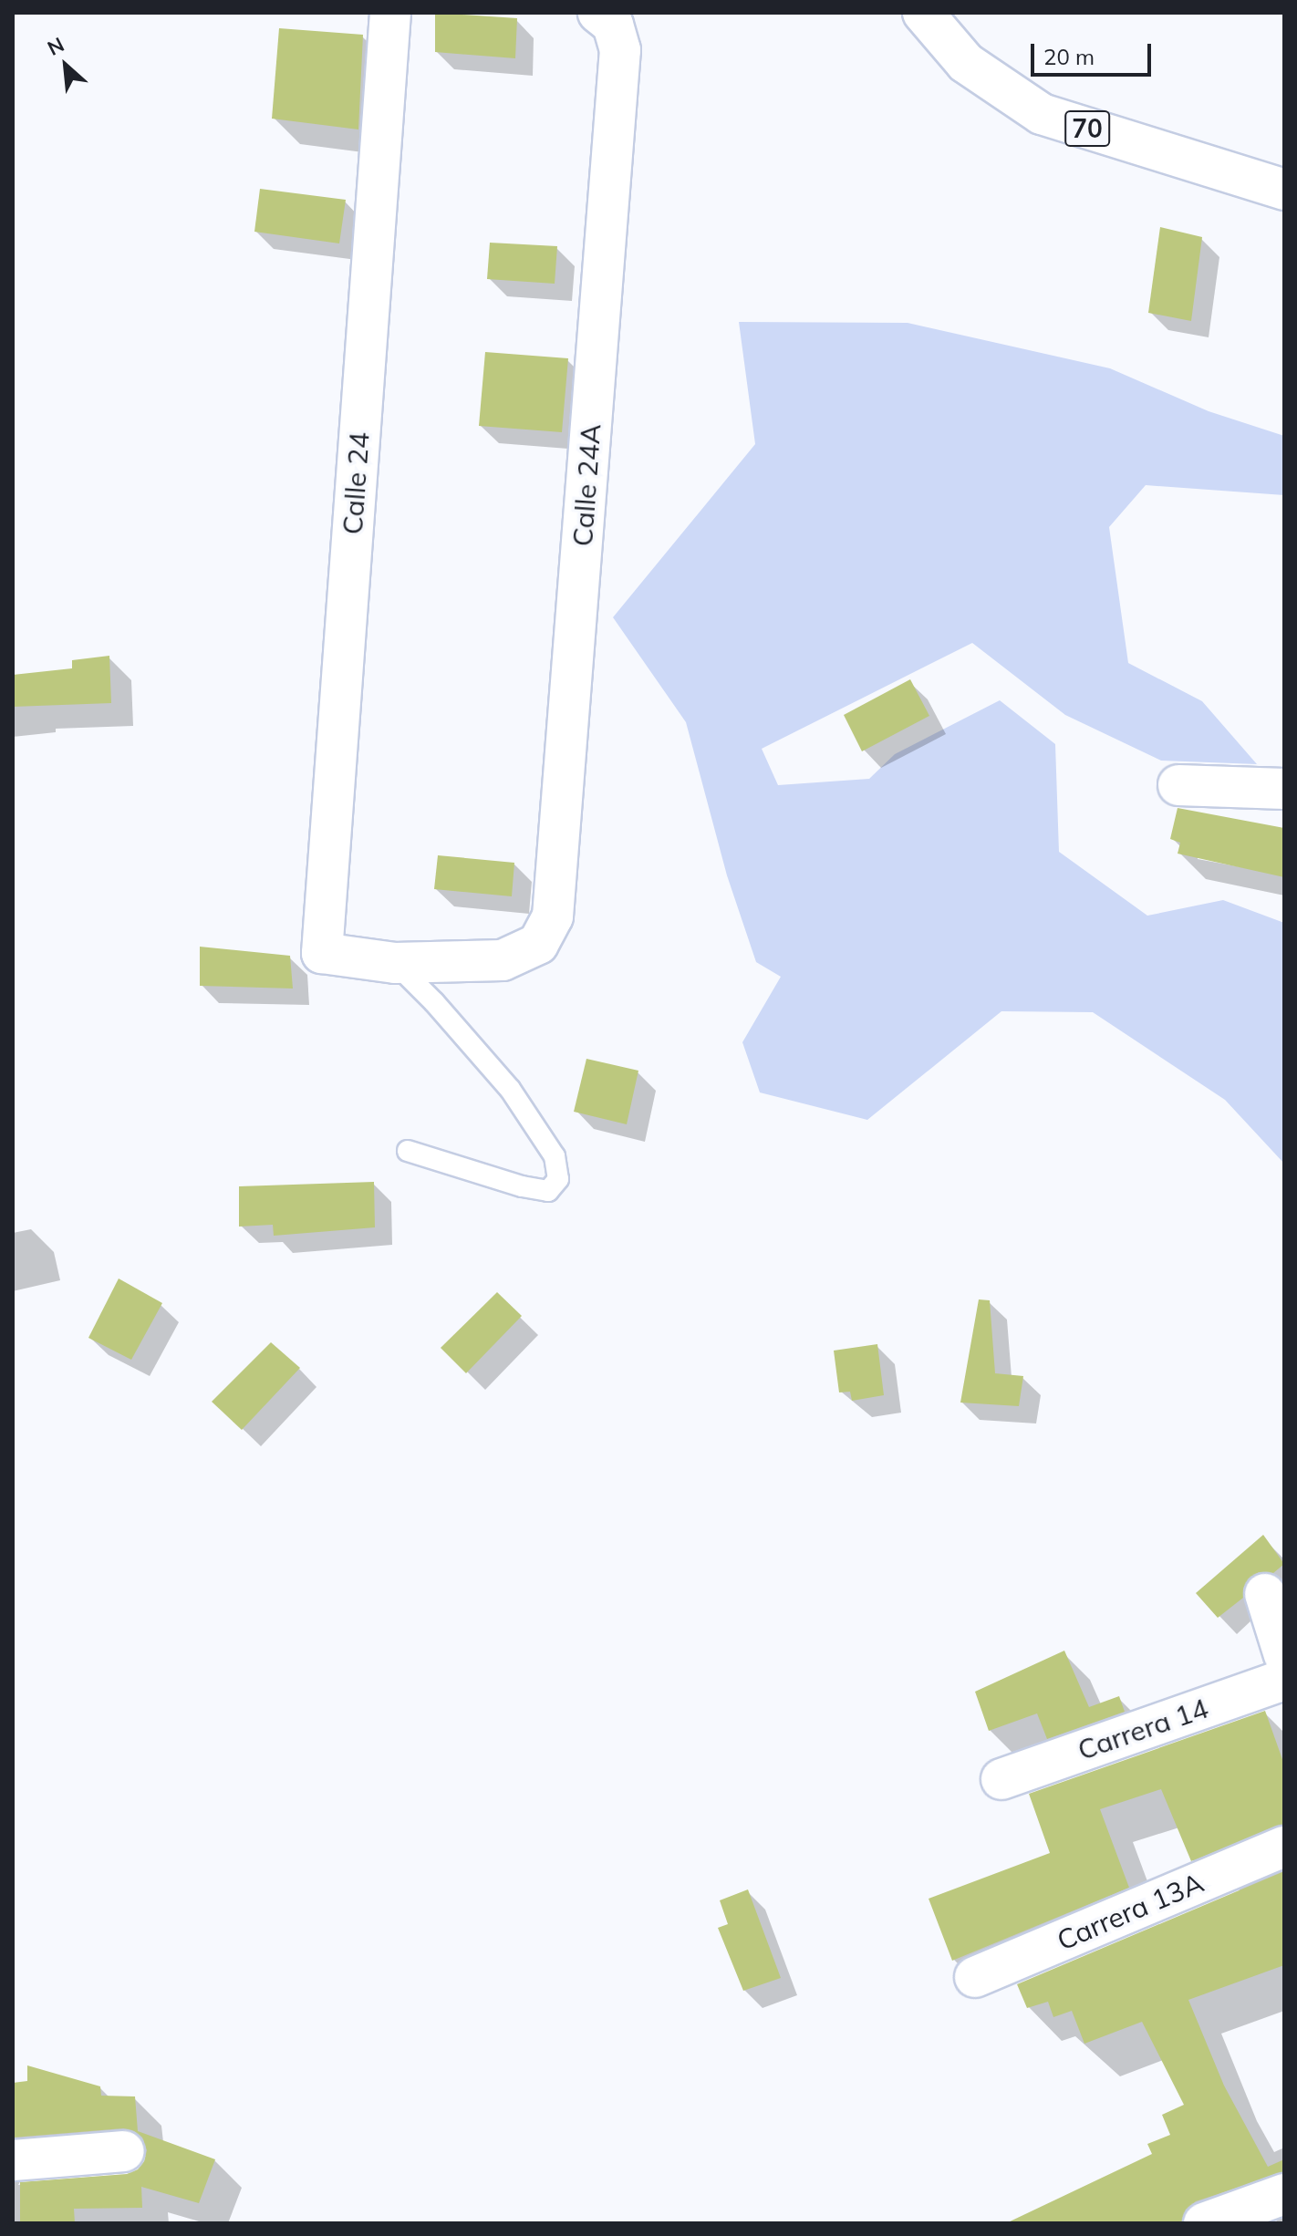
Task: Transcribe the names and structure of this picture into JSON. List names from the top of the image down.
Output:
{
  "streets": {
    "street": [
      "70",
      "Calle 24",
      "Calle 24A",
      "Carrera 14",
      "Carrera 13A"
    ]
  },
  "crossings": [
    ["Calle 24", "Calle 24A"]
  ],
  "scale_bar": "20 m",
  "north": "top left"
}
